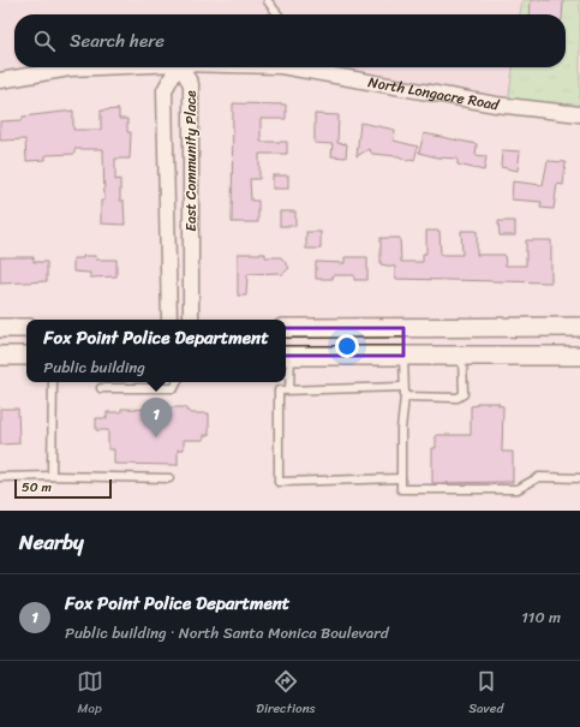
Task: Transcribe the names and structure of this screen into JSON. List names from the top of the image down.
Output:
{
  "streets": {
    "street": ["North Longacre Road", "East Community Place"]
  },
  "scale_bar": "50 m",
  "page": {
    "search": "Search here",
    "popup": ["Fox Point Police Department", "Public building"],
    "pins": "1",
    "scale": "50 m",
    "heading": "Nearby",
    "list": [
      {
        "mark": "1",
        "name": "Fox Point Police Department",
        "note": "Public building · North Santa Monica Boulevard",
        "value": "110 m"
      }
    ],
    "nav": ["Map", "Directions", "Saved"]
  }
}
